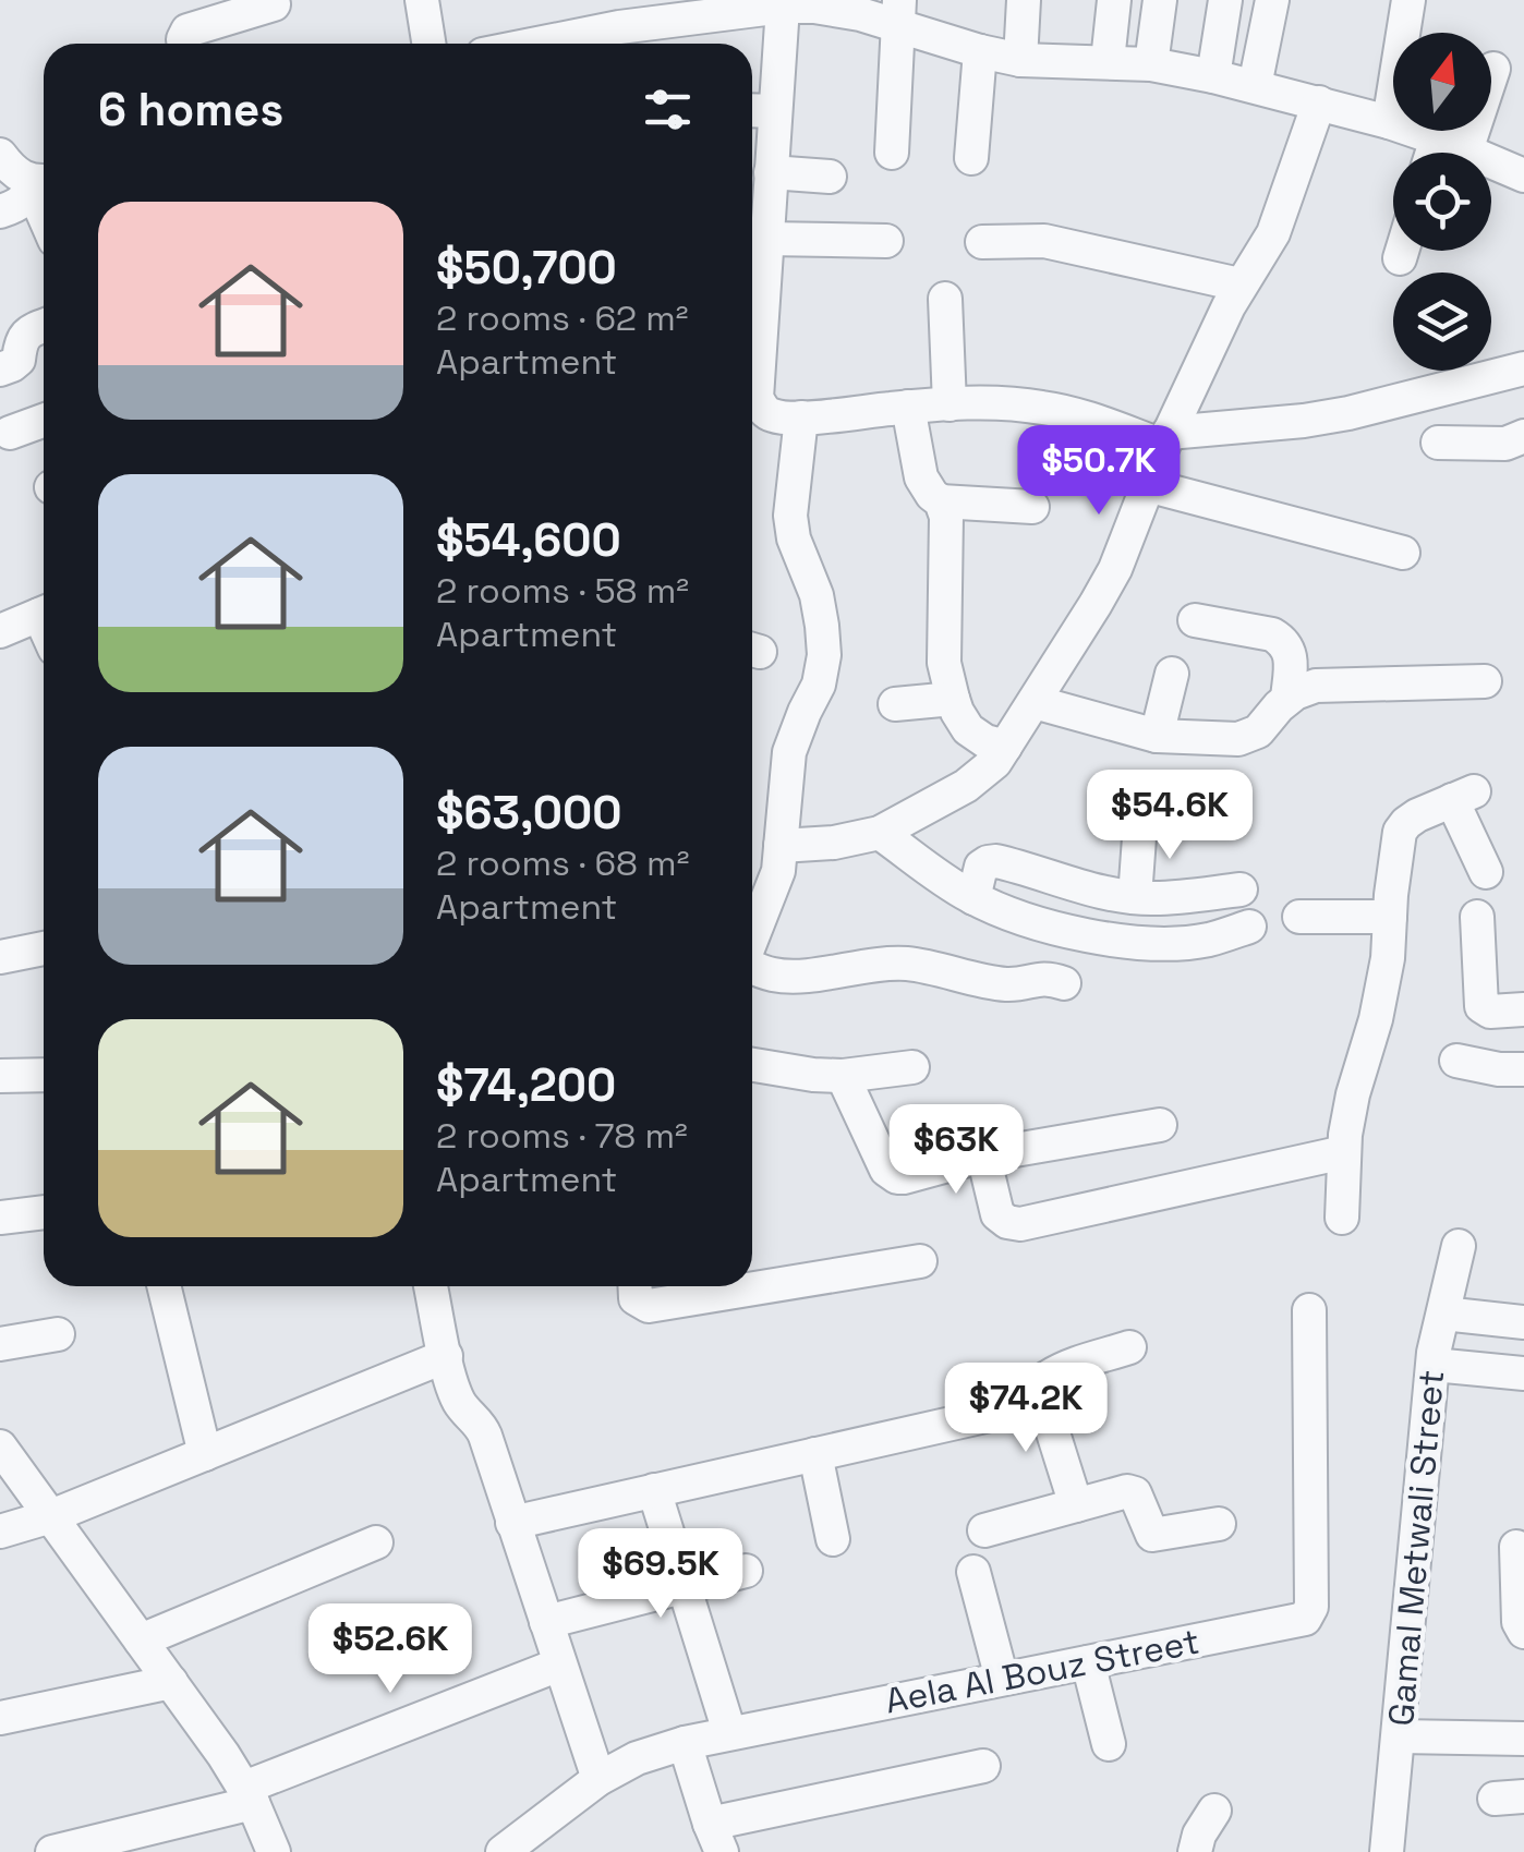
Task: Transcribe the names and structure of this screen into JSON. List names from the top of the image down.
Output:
{
  "streets": {
    "street": ["Gamal Metwali Street", "Aela Al Bouz Street"]
  },
  "north": "top",
  "page": {
    "heading": "6 homes",
    "list": [
      {
        "name": "$50,700",
        "note": "2 rooms · 62 m² · Apartment"
      },
      {
        "name": "$54,600",
        "note": "2 rooms · 58 m² · Apartment"
      },
      {
        "name": "$63,000",
        "note": "2 rooms · 68 m² · Apartment"
      },
      {
        "name": "$74,200",
        "note": "2 rooms · 78 m² · Apartment"
      }
    ],
    "price": [
      "$50.7K",
      "$54.6K",
      "$63K",
      "$74.2K",
      "$69.5K",
      "$52.6K"
    ]
  }
}
